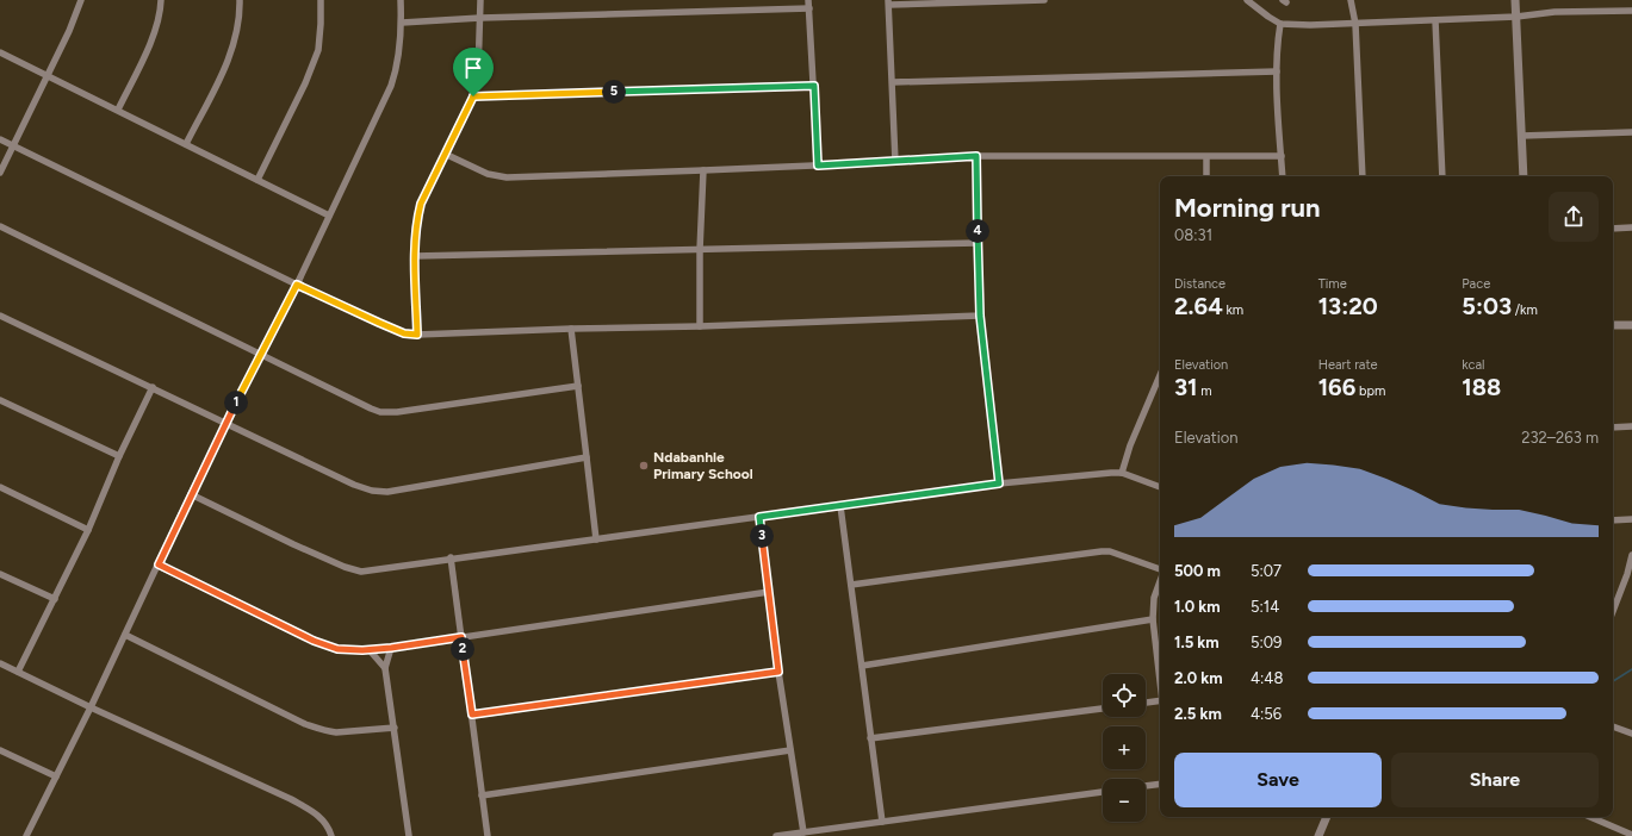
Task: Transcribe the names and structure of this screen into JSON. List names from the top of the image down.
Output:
{
  "places": ["Ndabanhle Primary School"],
  "page": {
    "pins": [
      "5",
      "4",
      "1",
      "3",
      "2"
    ],
    "heading": ["Morning run", "08:31"],
    "stats": [
      ["Distance", "2.64 km"],
      ["Time", "13:20"],
      ["Pace", "5:03 /km"],
      ["Elevation", "31 m"],
      ["Heart rate", "166 bpm"],
      ["kcal", "188"]
    ],
    "chart": ["Elevation", "232–263 m"],
    "list": [
      {
        "name": "500 m",
        "note": "5:07"
      },
      {
        "name": "1.0 km",
        "note": "5:14"
      },
      {
        "name": "1.5 km",
        "note": "5:09"
      },
      {
        "name": "2.0 km",
        "note": "4:48"
      },
      {
        "name": "2.5 km",
        "note": "4:56"
      }
    ],
    "map_buttons": ["+", "−"],
    "buttons": ["Save", "Share"]
  }
}
